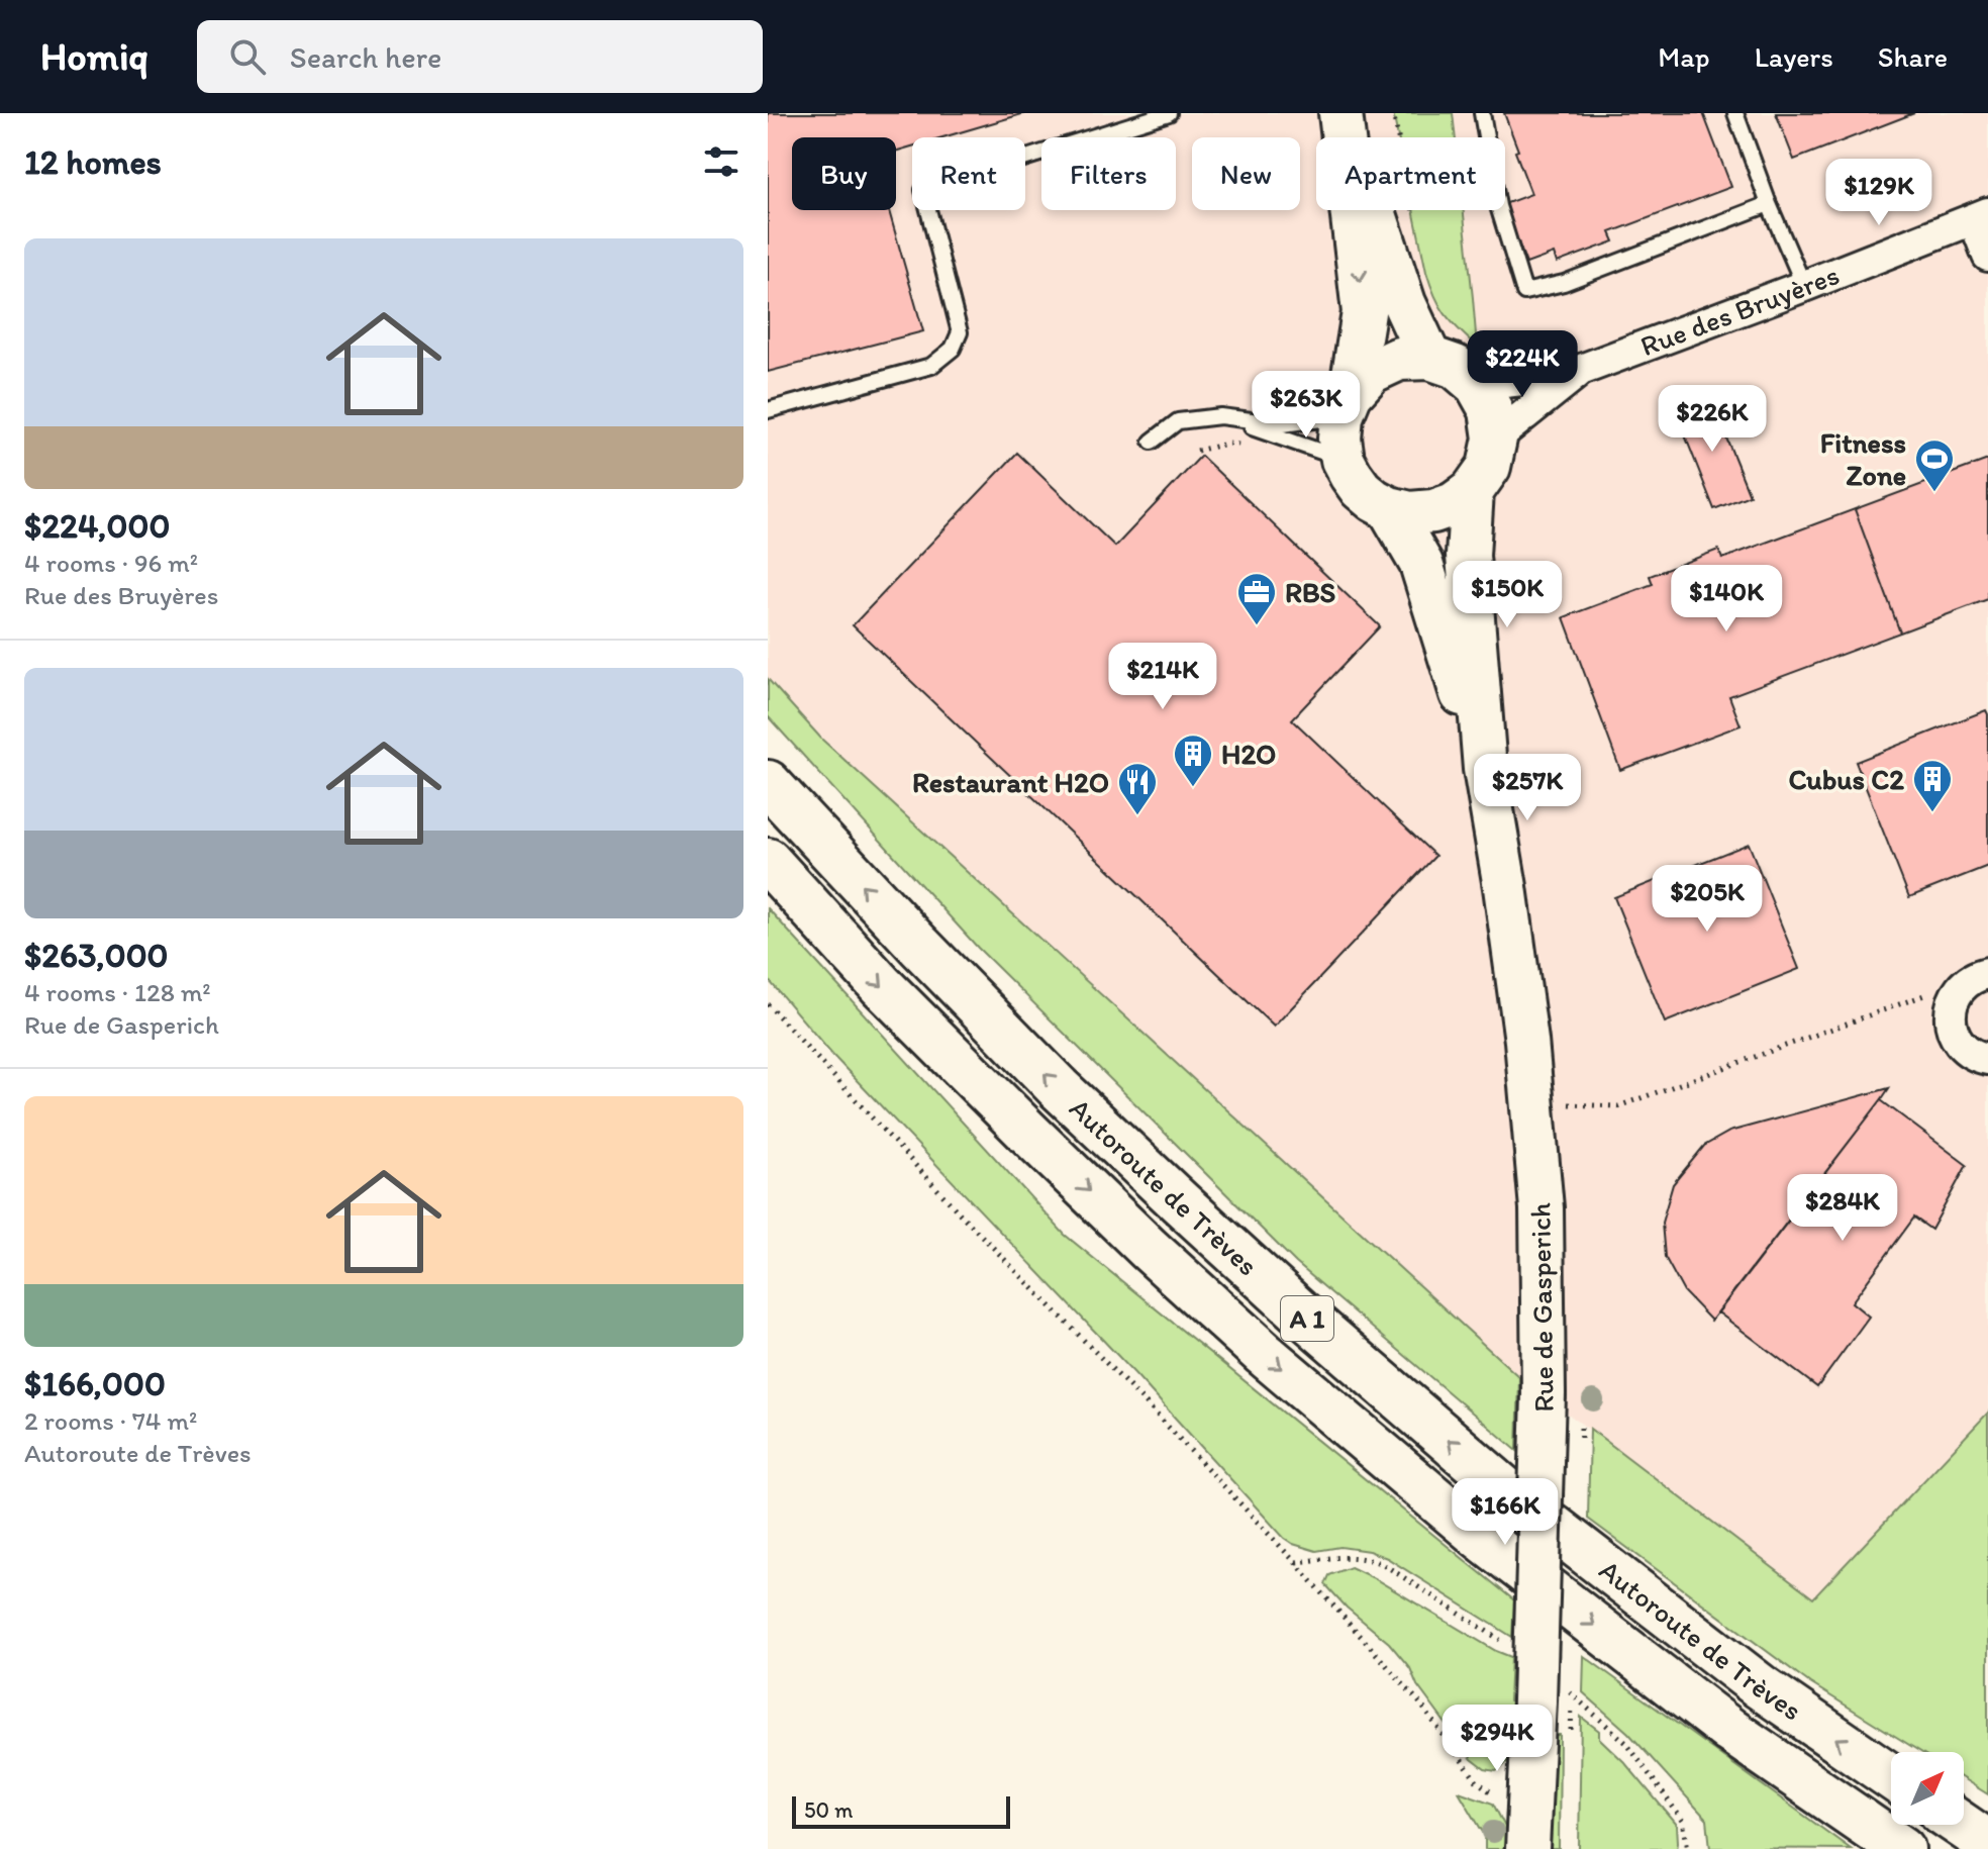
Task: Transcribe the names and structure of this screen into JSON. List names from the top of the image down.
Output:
{
  "streets": {
    "highway": ["Autoroute de Trèves", "A 1"],
    "main road": ["Rue de Gasperich"],
    "street": ["Rue des Bruyères"]
  },
  "places": {
    "sports": ["Fitness Zone"],
    "office": ["RBS"],
    "building": ["H2O", "Cubus C2"],
    "restaurant": ["Restaurant H2O"]
  },
  "scale_bar": "50 m",
  "north": "top right",
  "page": {
    "header": "Homiq",
    "search": "Search here",
    "nav": ["Map", "Layers", "Share"],
    "heading": "12 homes",
    "chip": [
      "Buy",
      "Rent",
      "Filters",
      "New",
      "Apartment"
    ],
    "price": [
      "$129K",
      "$224K",
      "$263K",
      "$226K",
      "$150K",
      "$140K",
      "$214K",
      "$257K",
      "$205K",
      "$284K",
      "$166K",
      "$294K"
    ],
    "list": [
      {
        "name": "$224,000",
        "note": "4 rooms · 96 m² · Rue des Bruyères"
      },
      {
        "name": "$263,000",
        "note": "4 rooms · 128 m² · Rue de Gasperich"
      },
      {
        "name": "$166,000",
        "note": "2 rooms · 74 m² · Autoroute de Trèves"
      }
    ],
    "scale": "50 m"
  }
}
